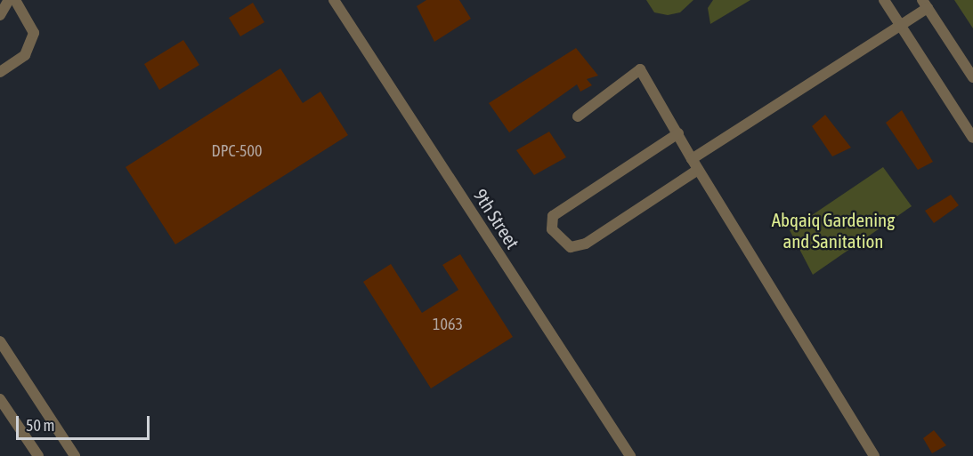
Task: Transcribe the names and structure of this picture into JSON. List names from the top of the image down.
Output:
{
  "streets": {
    "street": ["9th Street"]
  },
  "parks": ["Abqaiq Gardening and Sanitation"],
  "house_numbers": ["DPC-500", "1063"],
  "scale_bar": "50 m"
}
